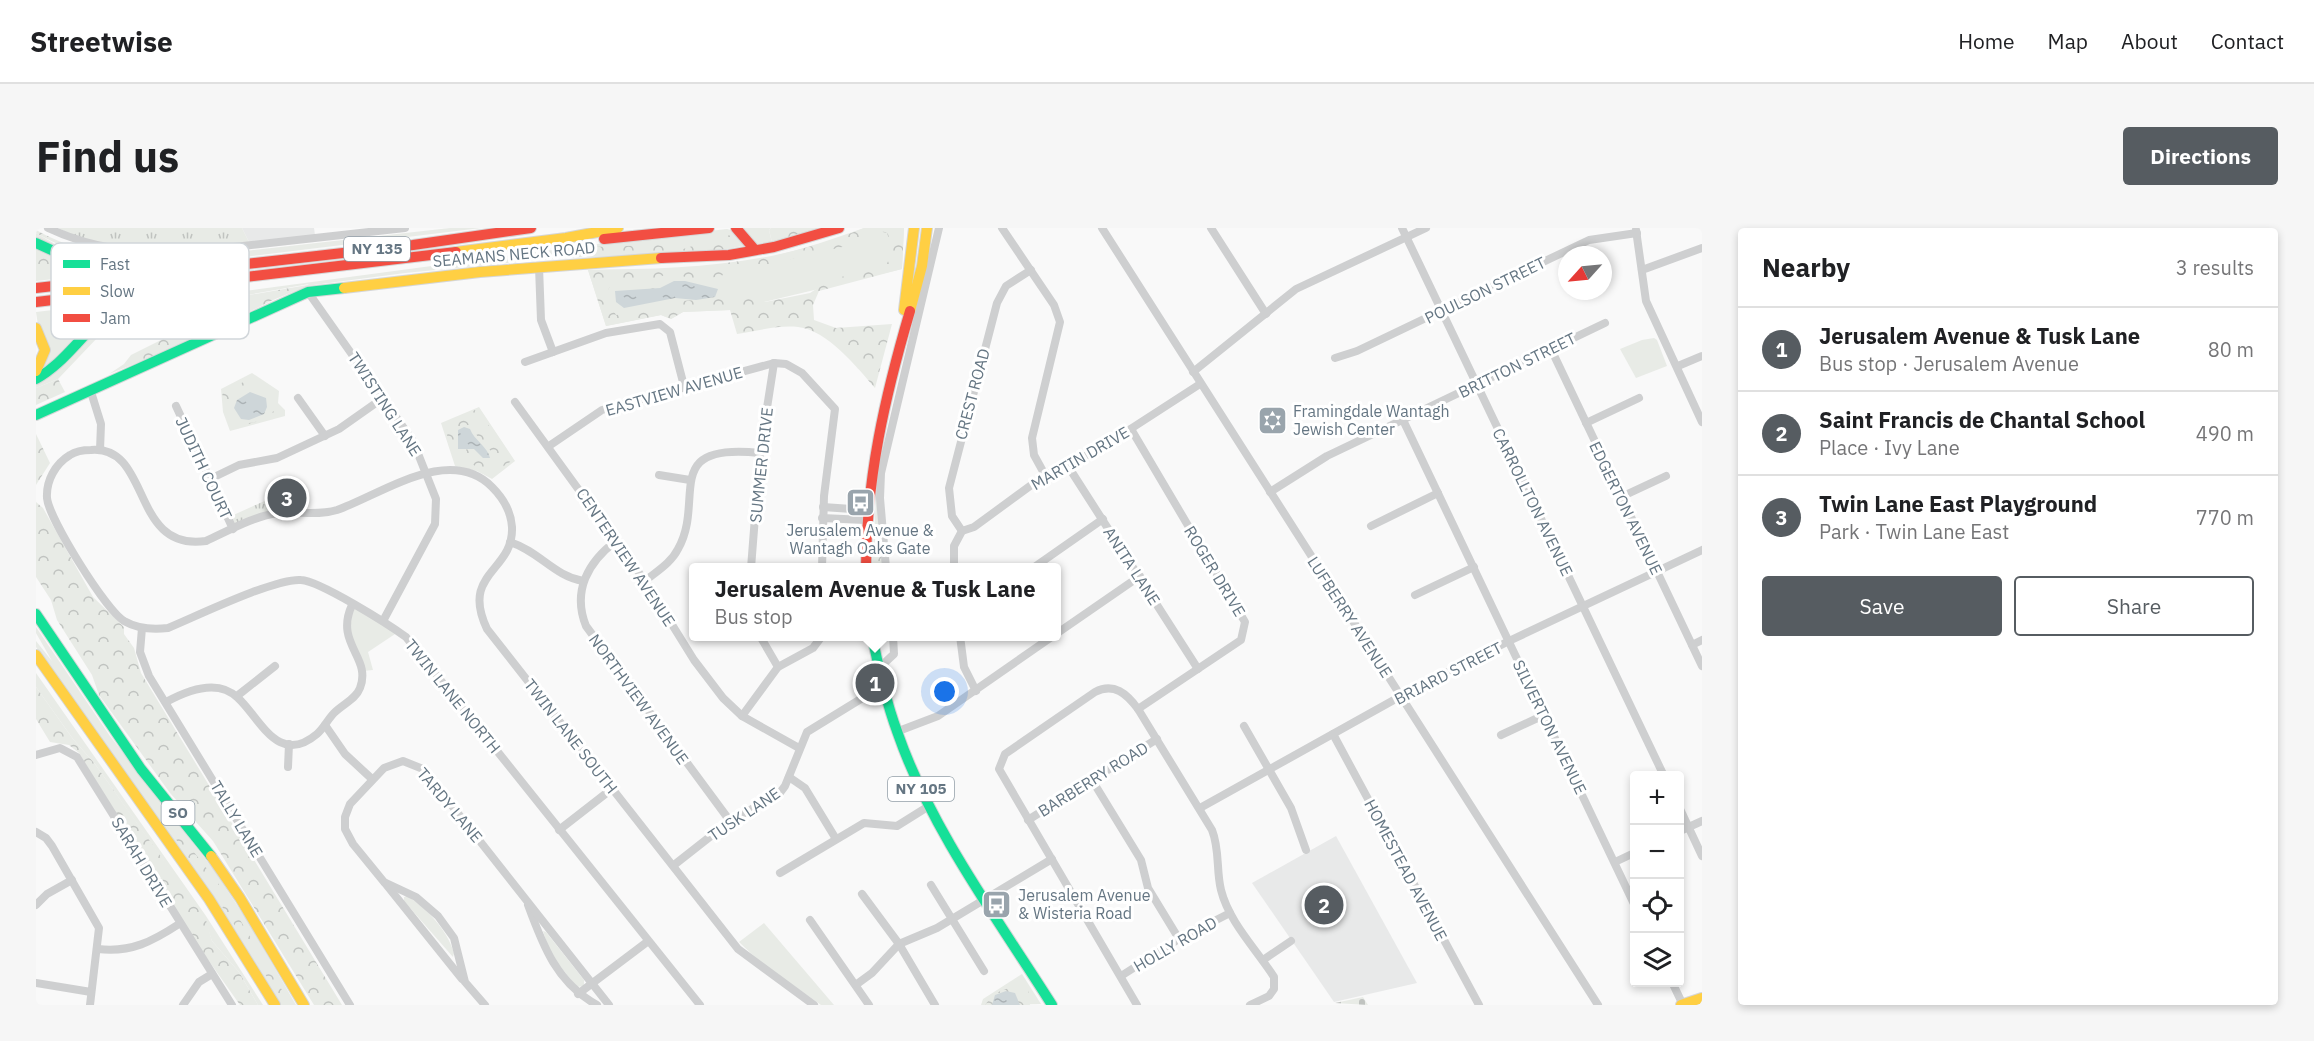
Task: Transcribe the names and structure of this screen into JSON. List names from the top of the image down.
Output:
{
  "streets": {
    "main road": [
      "NY 135",
      "SEAMANS NECK ROAD",
      "NY 105",
      "SO"
    ],
    "street": [
      "POULSON STREET",
      "BRITTON STREET",
      "EASTVIEW AVENUE",
      "CREST ROAD",
      "TWISTING LANE",
      "MARTIN DRIVE",
      "SUMMER DRIVE",
      "JUDITH COURT",
      "CARROLLTON AVENUE",
      "EDGERTON AVENUE",
      "CENTERVIEW AVENUE",
      "ANITA LANE",
      "ROGER DRIVE",
      "LUFBERRY AVENUE",
      "BRIARD STREET",
      "TWIN LANE NORTH",
      "NORTHVIEW AVENUE",
      "SILVERTON AVENUE",
      "TWIN LANE SOUTH",
      "BARBERRY ROAD",
      "TARDY LANE",
      "TUSK LANE",
      "TALLY LANE",
      "SARAH DRIVE",
      "HOMESTEAD AVENUE",
      "HOLLY ROAD"
    ]
  },
  "crossings": [
    ["SEAMANS NECK ROAD", "TWISTING LANE"],
    ["POULSON STREET", "CARROLLTON AVENUE"],
    ["BRITTON STREET", "CARROLLTON AVENUE"],
    ["BRITTON STREET", "EDGERTON AVENUE"],
    ["BRITTON STREET", "LUFBERRY AVENUE"],
    ["BRITTON STREET", "SILVERTON AVENUE"],
    ["EASTVIEW AVENUE", "SUMMER DRIVE"],
    ["EASTVIEW AVENUE", "CENTERVIEW AVENUE"],
    ["CREST ROAD", "MARTIN DRIVE"],
    ["TWISTING LANE", "TWIN LANE NORTH"],
    ["MARTIN DRIVE", "ANITA LANE"],
    ["MARTIN DRIVE", "ROGER DRIVE"],
    ["MARTIN DRIVE", "LUFBERRY AVENUE"],
    ["CARROLLTON AVENUE", "BRIARD STREET"],
    ["EDGERTON AVENUE", "BRIARD STREET"],
    ["CENTERVIEW AVENUE", "NORTHVIEW AVENUE"],
    ["CENTERVIEW AVENUE", "TUSK LANE"],
    ["ANITA LANE", "ROGER DRIVE"],
    ["LUFBERRY AVENUE", "BRIARD STREET"],
    ["BRIARD STREET", "SILVERTON AVENUE"],
    ["BRIARD STREET", "HOMESTEAD AVENUE"],
    ["TWIN LANE NORTH", "TALLY LANE"],
    ["NORTHVIEW AVENUE", "TUSK LANE"],
    ["TWIN LANE SOUTH", "TUSK LANE"],
    ["NY 105", "TUSK LANE"]
  ],
  "places": {
    "synagogue": ["Framingdale Wantagh Jewish Center"],
    "bus stop": ["Jerusalem Avenue & Wantagh Oaks Gate", "Jerusalem Avenue & Wisteria Road"]
  },
  "legend": ["Fast", "Slow", "Jam"],
  "north": "bottom left",
  "page": {
    "header": "Streetwise",
    "nav": [
      "Home",
      "Map",
      "About",
      "Contact"
    ],
    "buttons": [
      "Directions",
      ["Save", "Share"]
    ],
    "title": "Find us",
    "heading": ["Nearby", "3 results"],
    "list": [
      {
        "mark": "1",
        "name": "Jerusalem Avenue & Tusk Lane",
        "note": "Bus stop · Jerusalem Avenue",
        "value": "80 m"
      },
      {
        "mark": "2",
        "name": "Saint Francis de Chantal School",
        "note": "Place · Ivy Lane",
        "value": "490 m"
      },
      {
        "mark": "3",
        "name": "Twin Lane East Playground",
        "note": "Park · Twin Lane East",
        "value": "770 m"
      }
    ],
    "pins": ["3", "1", "2"],
    "popup": ["Jerusalem Avenue & Tusk Lane", "Bus stop"],
    "map_buttons": ["+", "−"]
  }
}
